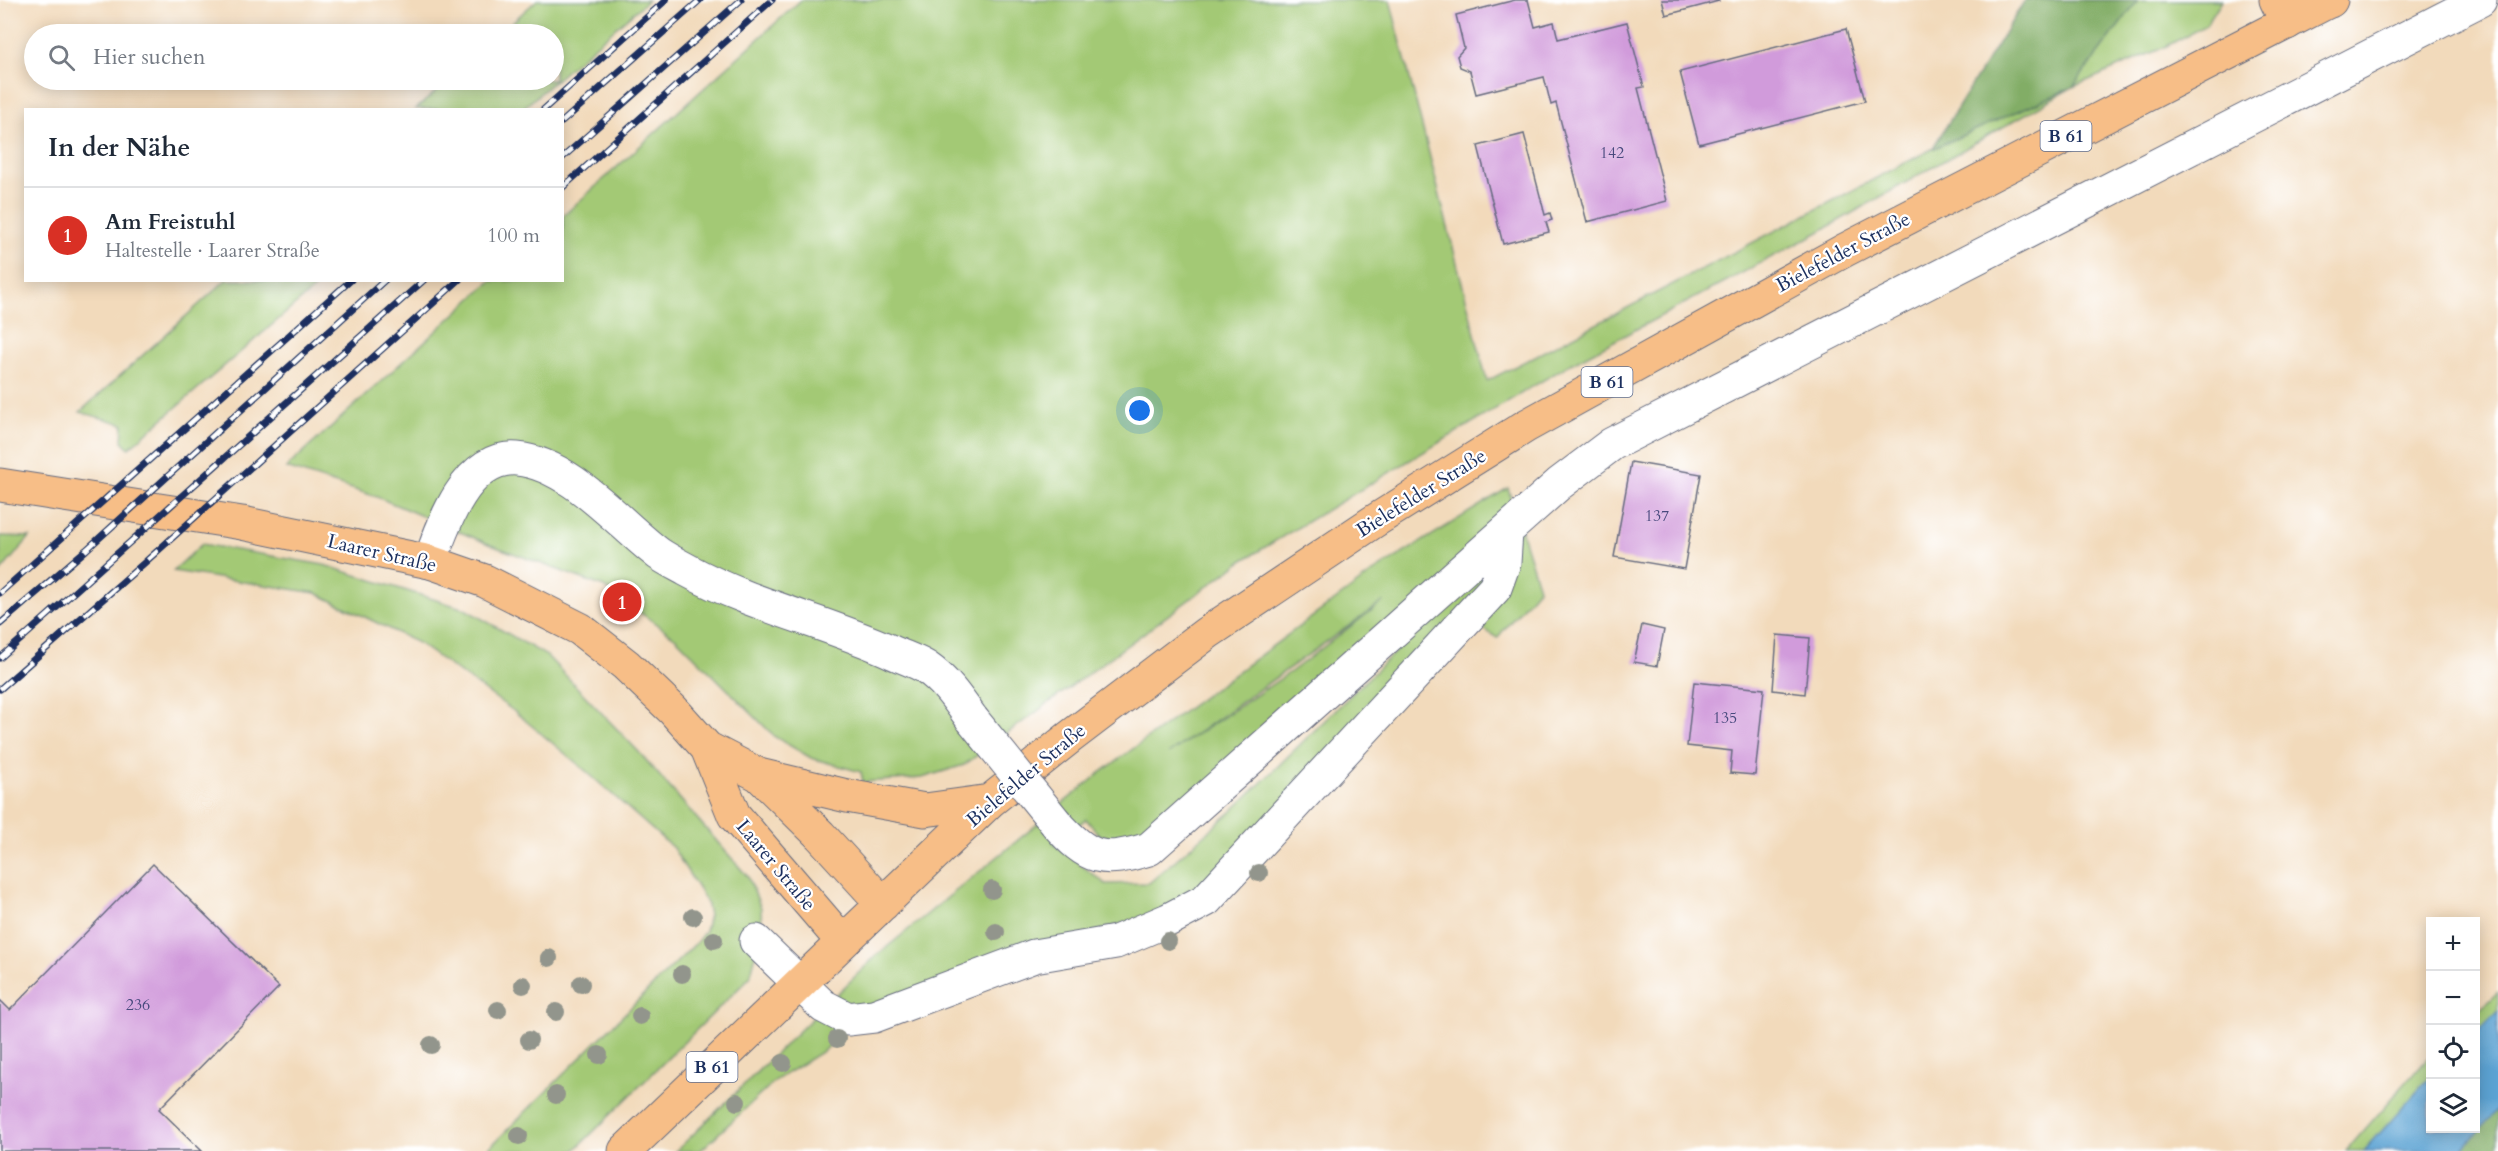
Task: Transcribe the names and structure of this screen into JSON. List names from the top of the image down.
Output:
{
  "streets": {
    "main road": ["B 61", "Bielefelder Straße", "Laarer Straße"]
  },
  "crossings": [
    ["Bielefelder Straße", "Laarer Straße"]
  ],
  "house_numbers": [
    "142",
    "137",
    "135",
    "236"
  ],
  "page": {
    "search": "Hier suchen",
    "heading": "In der Nähe",
    "list": [
      {
        "mark": "1",
        "name": "Am Freistuhl",
        "note": "Haltestelle · Laarer Straße",
        "value": "100 m"
      }
    ],
    "pins": "1",
    "map_buttons": ["+", "−"]
  }
}
